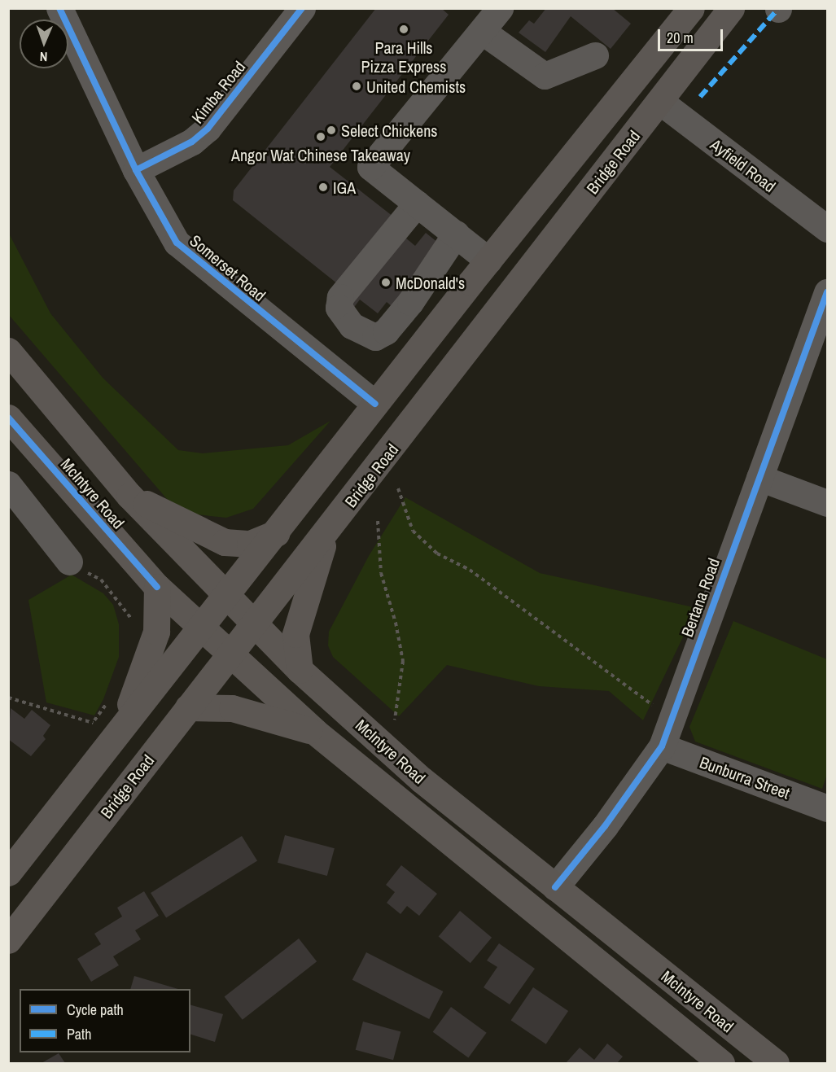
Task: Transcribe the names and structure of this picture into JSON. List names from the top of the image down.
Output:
{
  "streets": {
    "main road": ["Bridge Road", "McIntyre Road"],
    "street": [
      "Kimba Road",
      "Ayfield Road",
      "Somerset Road",
      "Bertana Road",
      "Bunburra Street"
    ]
  },
  "crossings": [
    ["Kimba Road", "Somerset Road"],
    ["Bridge Road", "Ayfield Road"],
    ["Bridge Road", "McIntyre Road"],
    ["McIntyre Road", "Bertana Road"],
    ["Bertana Road", "Bunburra Street"]
  ],
  "places": [
    "Para Hills Pizza Express",
    "United Chemists",
    "Select Chickens",
    "Angor Wat Chinese Takeaway",
    "IGA",
    "McDonald's"
  ],
  "legend": ["Cycle path", "Path"],
  "scale_bar": "20 m",
  "north": "bottom"
}
